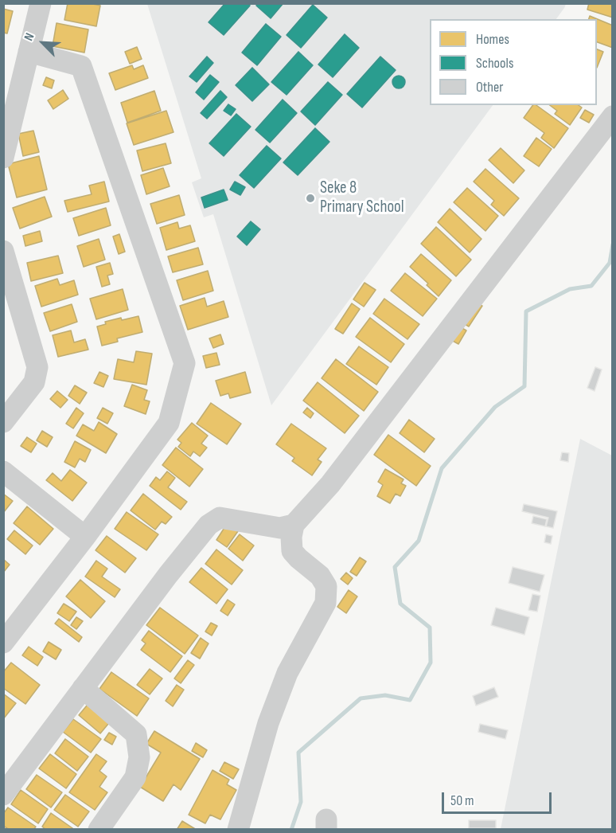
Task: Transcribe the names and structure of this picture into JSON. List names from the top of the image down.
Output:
{
  "places": ["Seke 8 Primary School"],
  "legend": ["Homes", "Schools", "Other"],
  "scale_bar": "50 m",
  "north": "top left"
}
